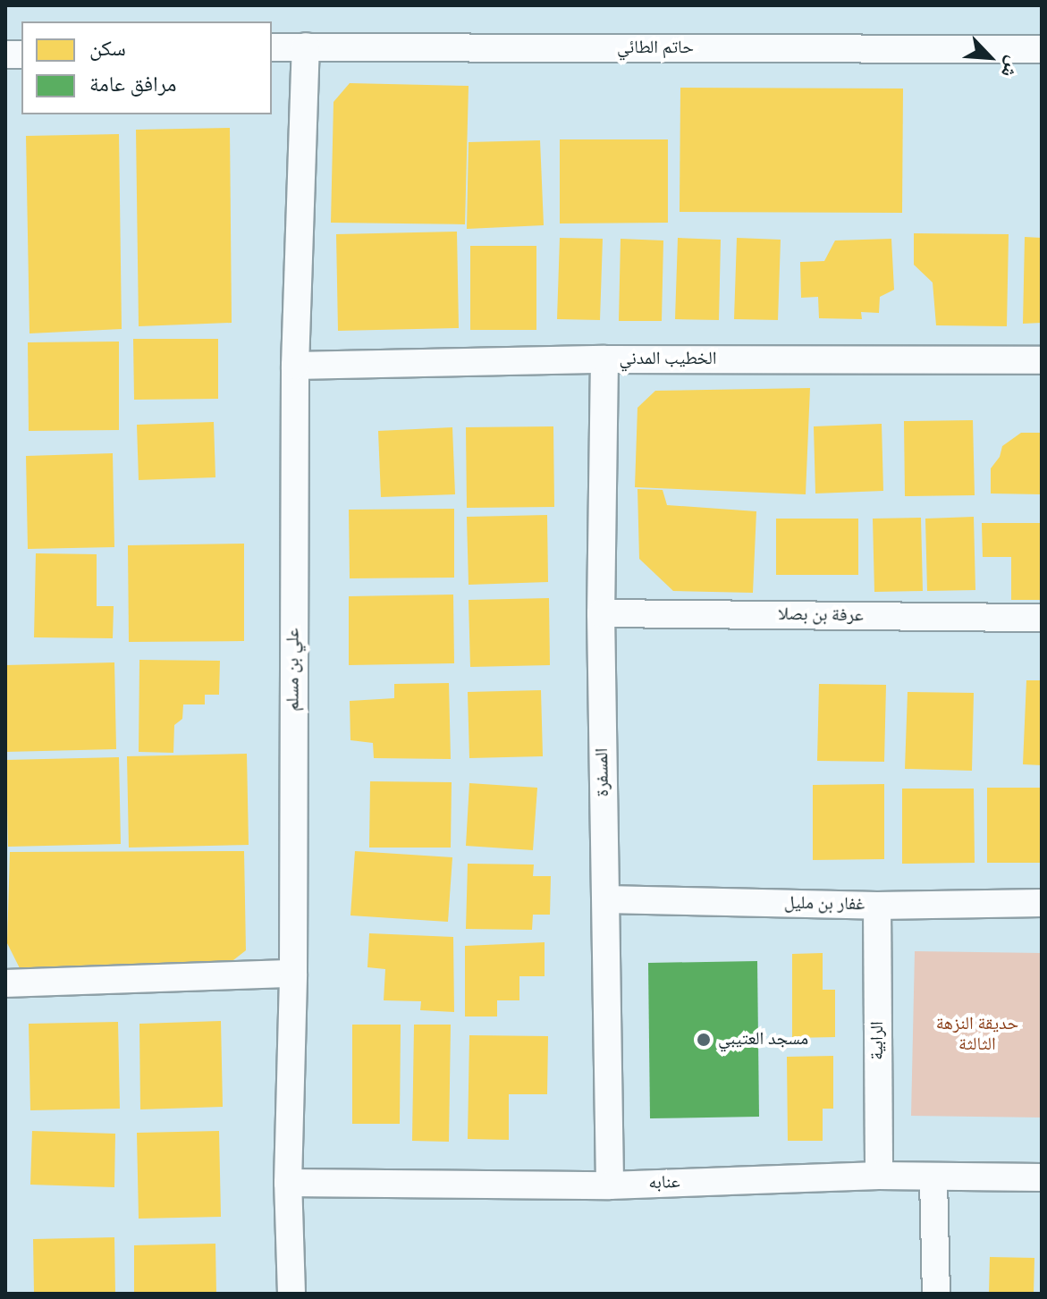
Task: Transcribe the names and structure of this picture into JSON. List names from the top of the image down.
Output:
{
  "streets": {
    "street": [
      "حاتم الطائي",
      "الخطيب المدني",
      "عرفة بن بصلا",
      "علي بن مسلم",
      "المسفرة",
      "غفار بن مليل",
      "الرابية",
      "عنابه"
    ]
  },
  "crossings": [
    ["حاتم الطائي", "علي بن مسلم"],
    ["الخطيب المدني", "علي بن مسلم"],
    ["الخطيب المدني", "المسفرة"],
    ["عرفة بن بصلا", "المسفرة"],
    ["علي بن مسلم", "عنابه"],
    ["المسفرة", "غفار بن مليل"],
    ["المسفرة", "عنابه"],
    ["غفار بن مليل", "الرابية"],
    ["الرابية", "عنابه"]
  ],
  "parks": ["حديقة النزهة الثالثة"],
  "places": ["مسجد العتيبي"],
  "legend": ["سكن", "مرافق عامة"],
  "north": "bottom right"
}
